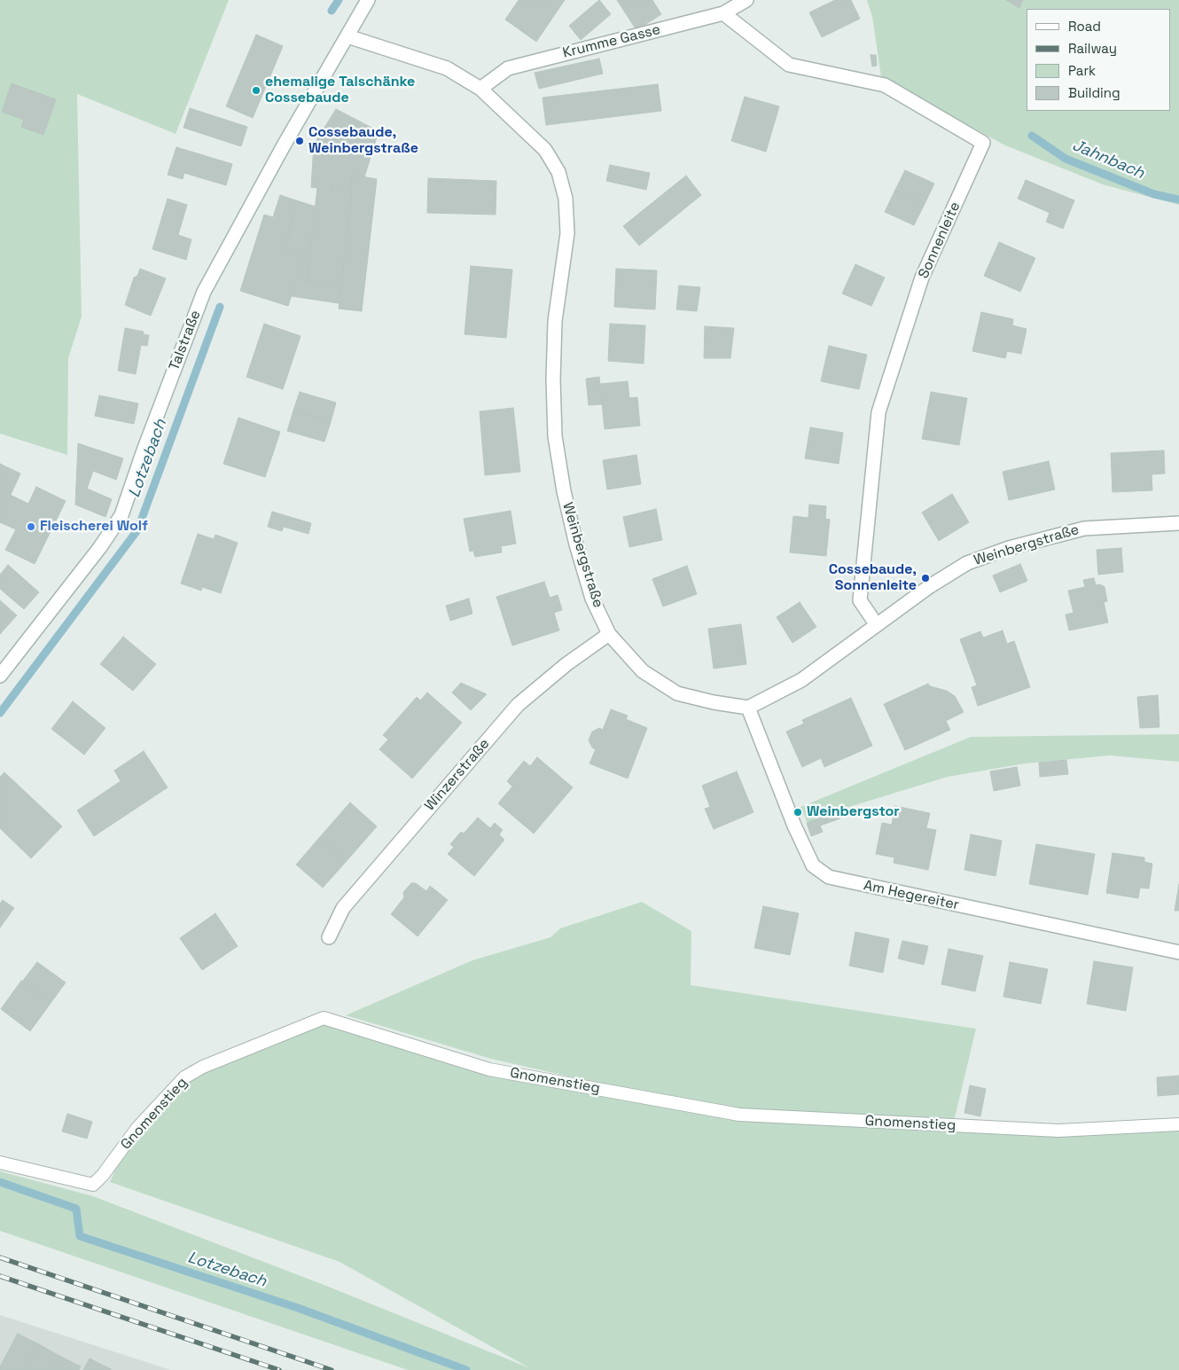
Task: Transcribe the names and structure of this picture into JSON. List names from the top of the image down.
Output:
{
  "streets": {
    "street": [
      "Krumme Gasse",
      "Sonnenleite",
      "Talstraße",
      "Weinbergstraße",
      "Winzerstraße",
      "Am Hegereiter"
    ],
    "lane": ["Gnomenstieg"]
  },
  "crossings": [
    ["Krumme Gasse", "Sonnenleite"],
    ["Krumme Gasse", "Weinbergstraße"],
    ["Sonnenleite", "Weinbergstraße"],
    ["Talstraße", "Weinbergstraße"],
    ["Weinbergstraße", "Winzerstraße"],
    ["Weinbergstraße", "Am Hegereiter"]
  ],
  "water": ["Jahnbach", "Lotzebach"],
  "places": [
    "ehemalige Talschänke Cossebaude",
    "Cossebaude, Weinbergstraße",
    "Fleischerei Wolf",
    "Cossebaude, Sonnenleite",
    "Weinbergstor"
  ],
  "legend": [
    "Road",
    "Railway",
    "Park",
    "Building"
  ]
}
